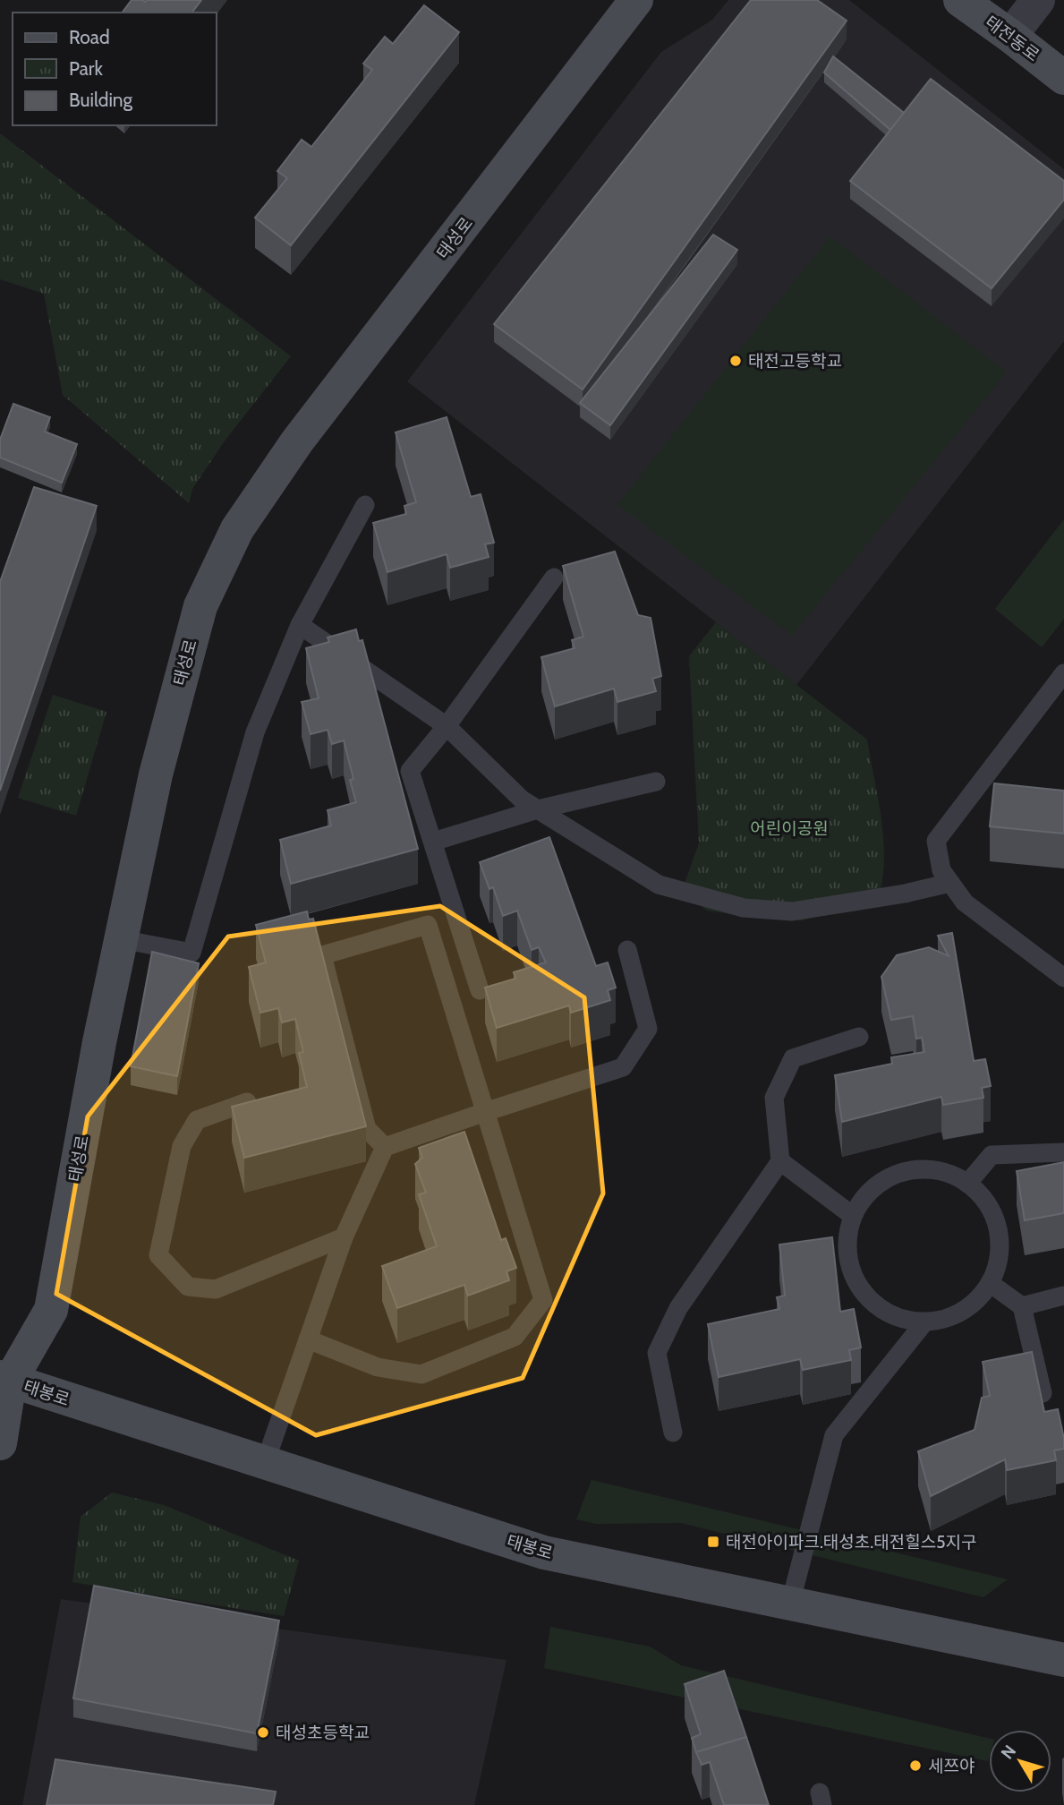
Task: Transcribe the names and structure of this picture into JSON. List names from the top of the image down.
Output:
{
  "streets": {
    "street": ["태전동로", "태성로", "태봉로"]
  },
  "crossings": [
    ["태성로", "태봉로"]
  ],
  "parks": ["어린이공원"],
  "places": {
    "other": ["태전고등학교", "태성초등학교", "세쯔야"],
    "transit": ["태전아이파크.태성초.태전힐스5지구"]
  },
  "legend": ["Road", "Park", "Building"],
  "north": "top left"
}
